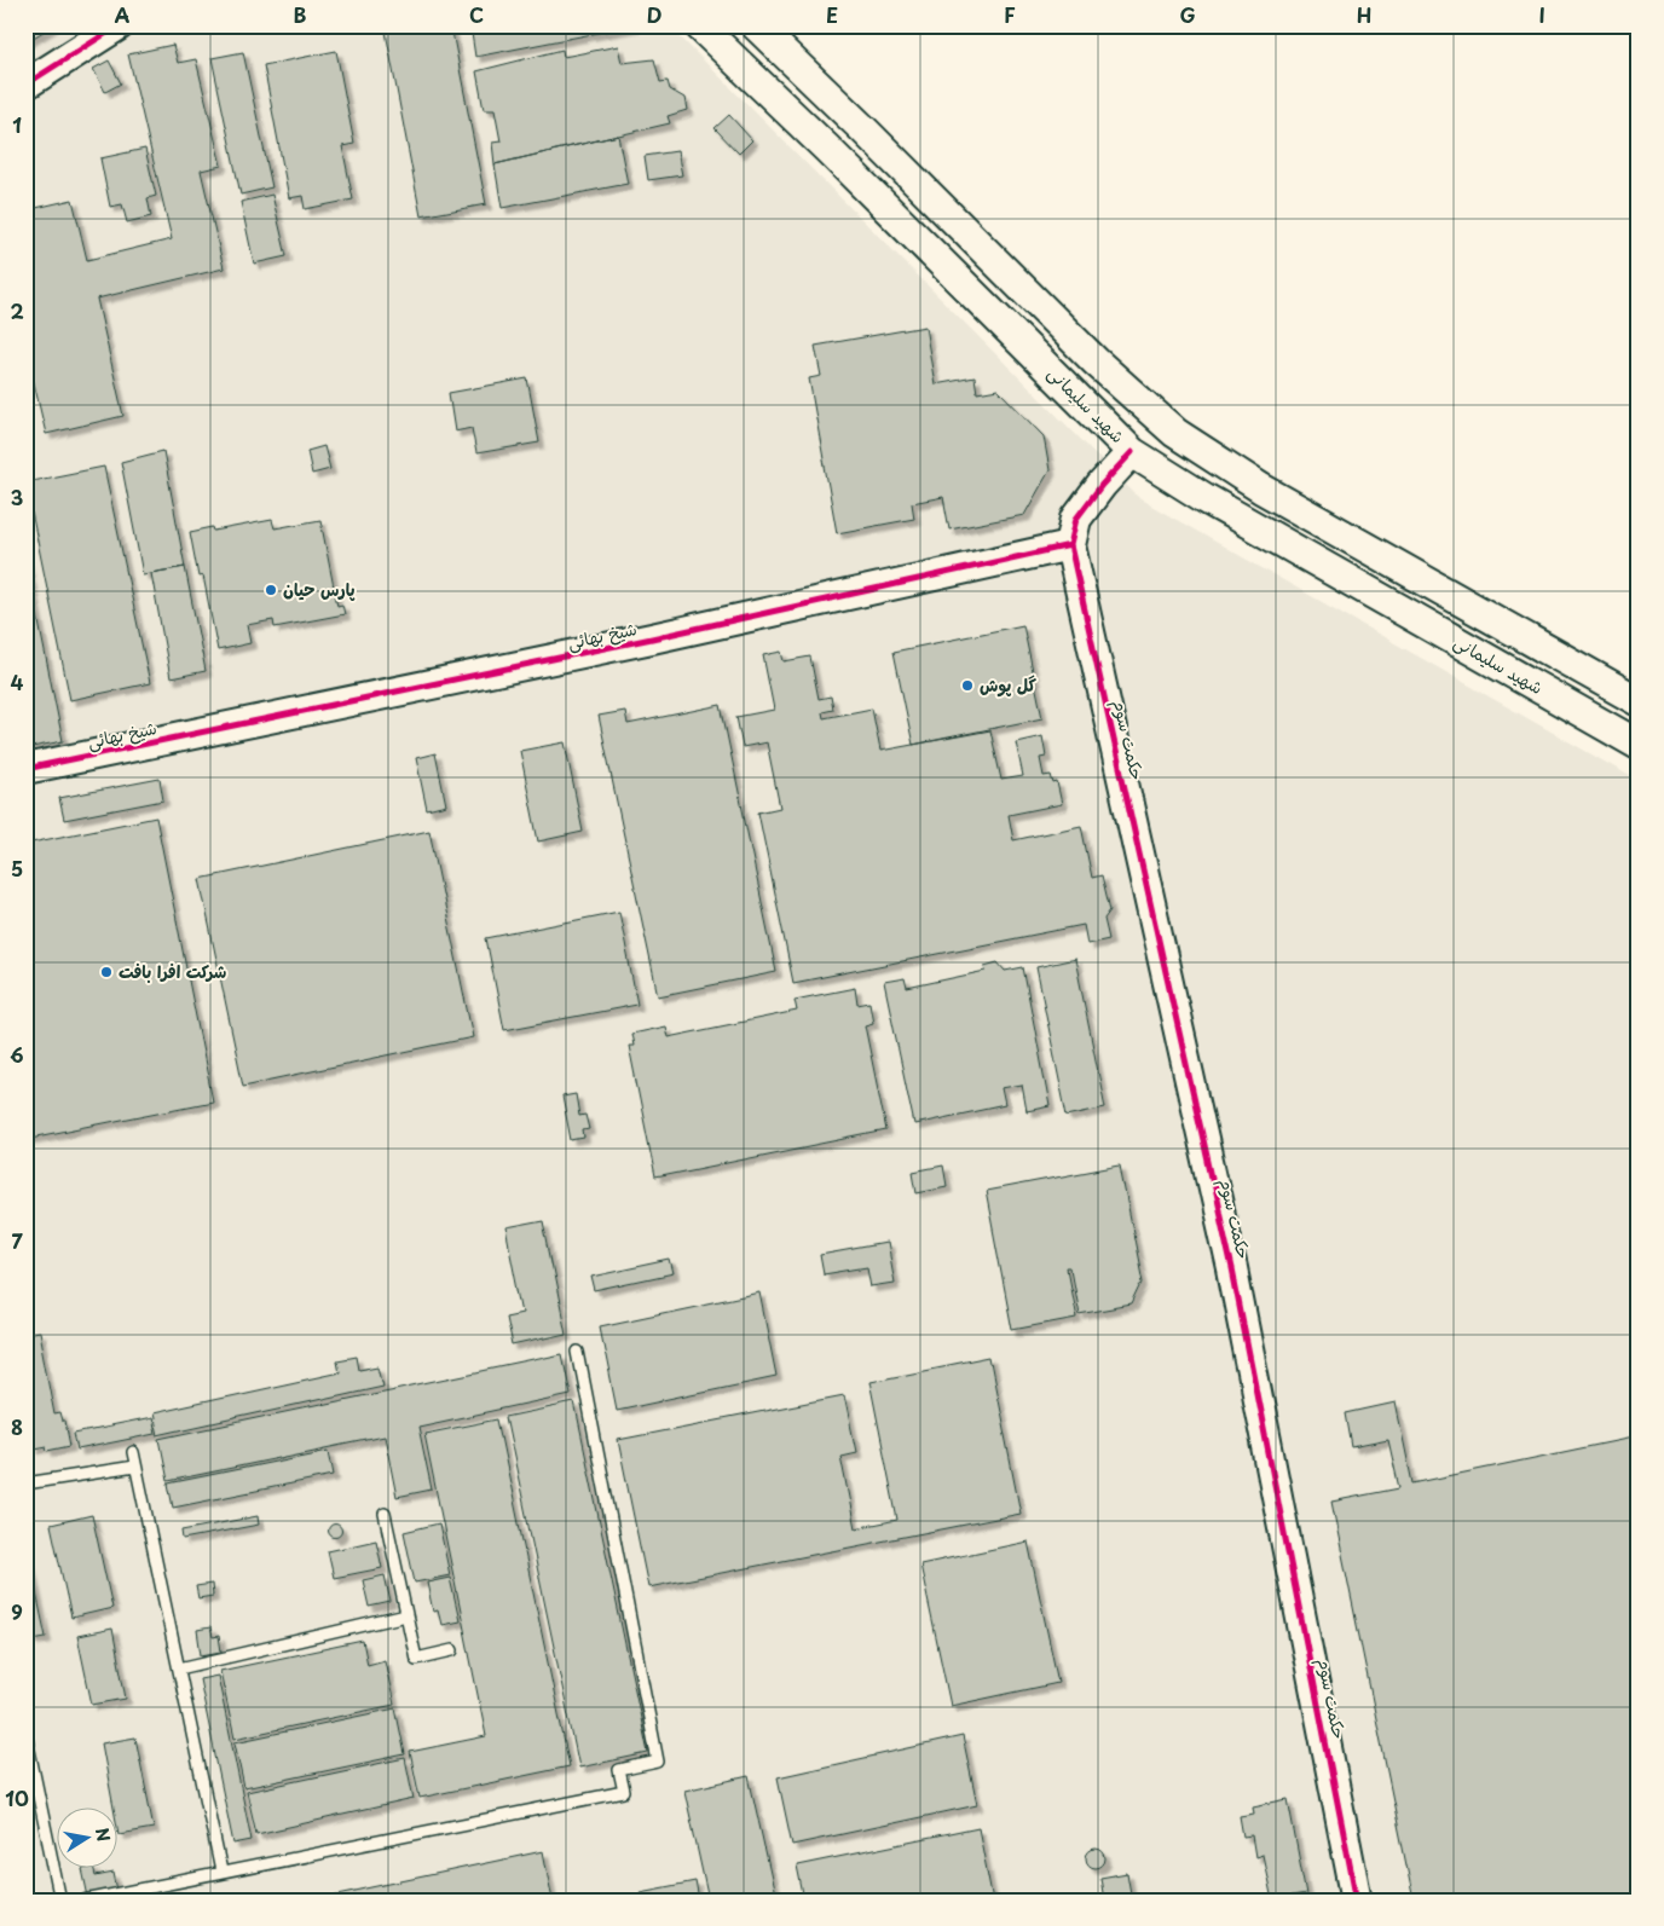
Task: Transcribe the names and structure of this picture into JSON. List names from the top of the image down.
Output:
{
  "streets": {
    "street": ["شهید سلیمانی", "شیخ بهائی", "حکمت سوم"]
  },
  "crossings": [
    ["شیخ بهائی", "حکمت سوم"]
  ],
  "places": ["پارس حیان", "گل پوش", "شرکت افرا بافت"],
  "north": "right",
  "grid": {
    "columns": [
      "A",
      "B",
      "C",
      "D",
      "E",
      "F",
      "G",
      "H",
      "I"
    ],
    "rows": [
      "1",
      "2",
      "3",
      "4",
      "5",
      "6",
      "7",
      "8",
      "9",
      "10"
    ]
  }
}
